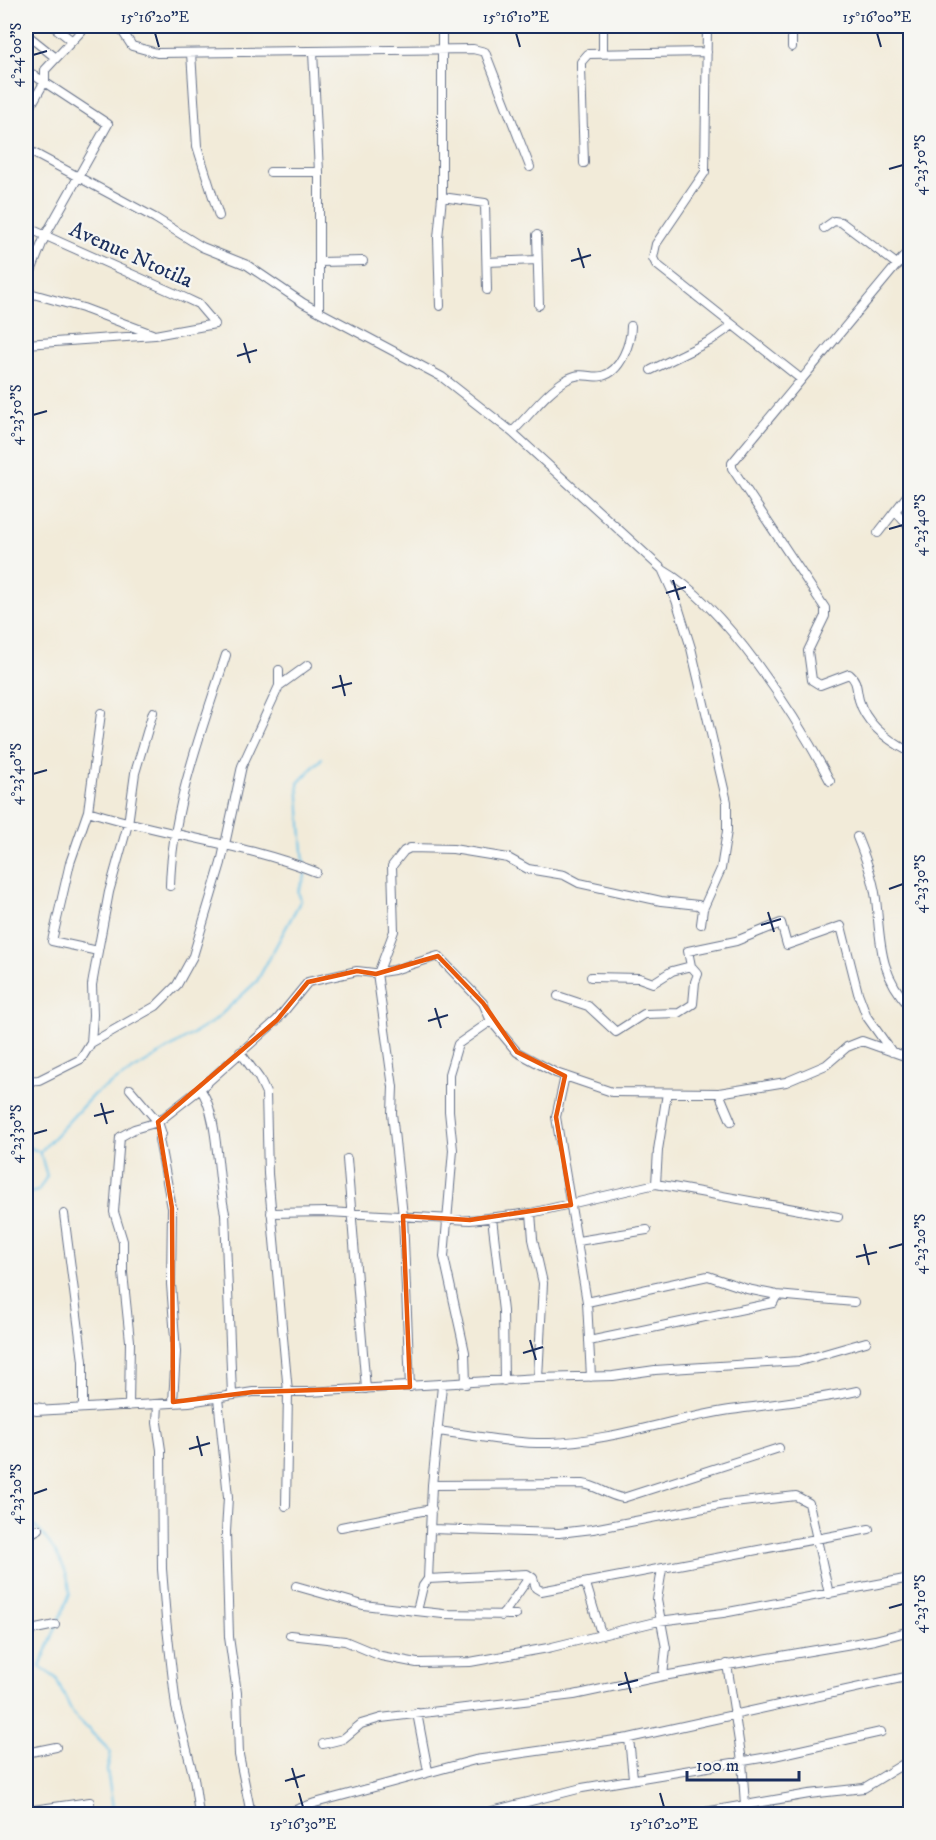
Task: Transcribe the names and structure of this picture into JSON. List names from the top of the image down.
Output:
{
  "streets": {
    "street": ["Avenue Ntotila"]
  },
  "scale_bar": "100 m",
  "coordinates": [
    "15°16'20\"E",
    "15°16'10\"E",
    "15°16'00\"E",
    "4°24'00\"S",
    "4°23'50\"S",
    "4°23'40\"S",
    "4°23'30\"S",
    "4°23'20\"S",
    "4°23'10\"S",
    "15°16'30\"E"
  ]
}
